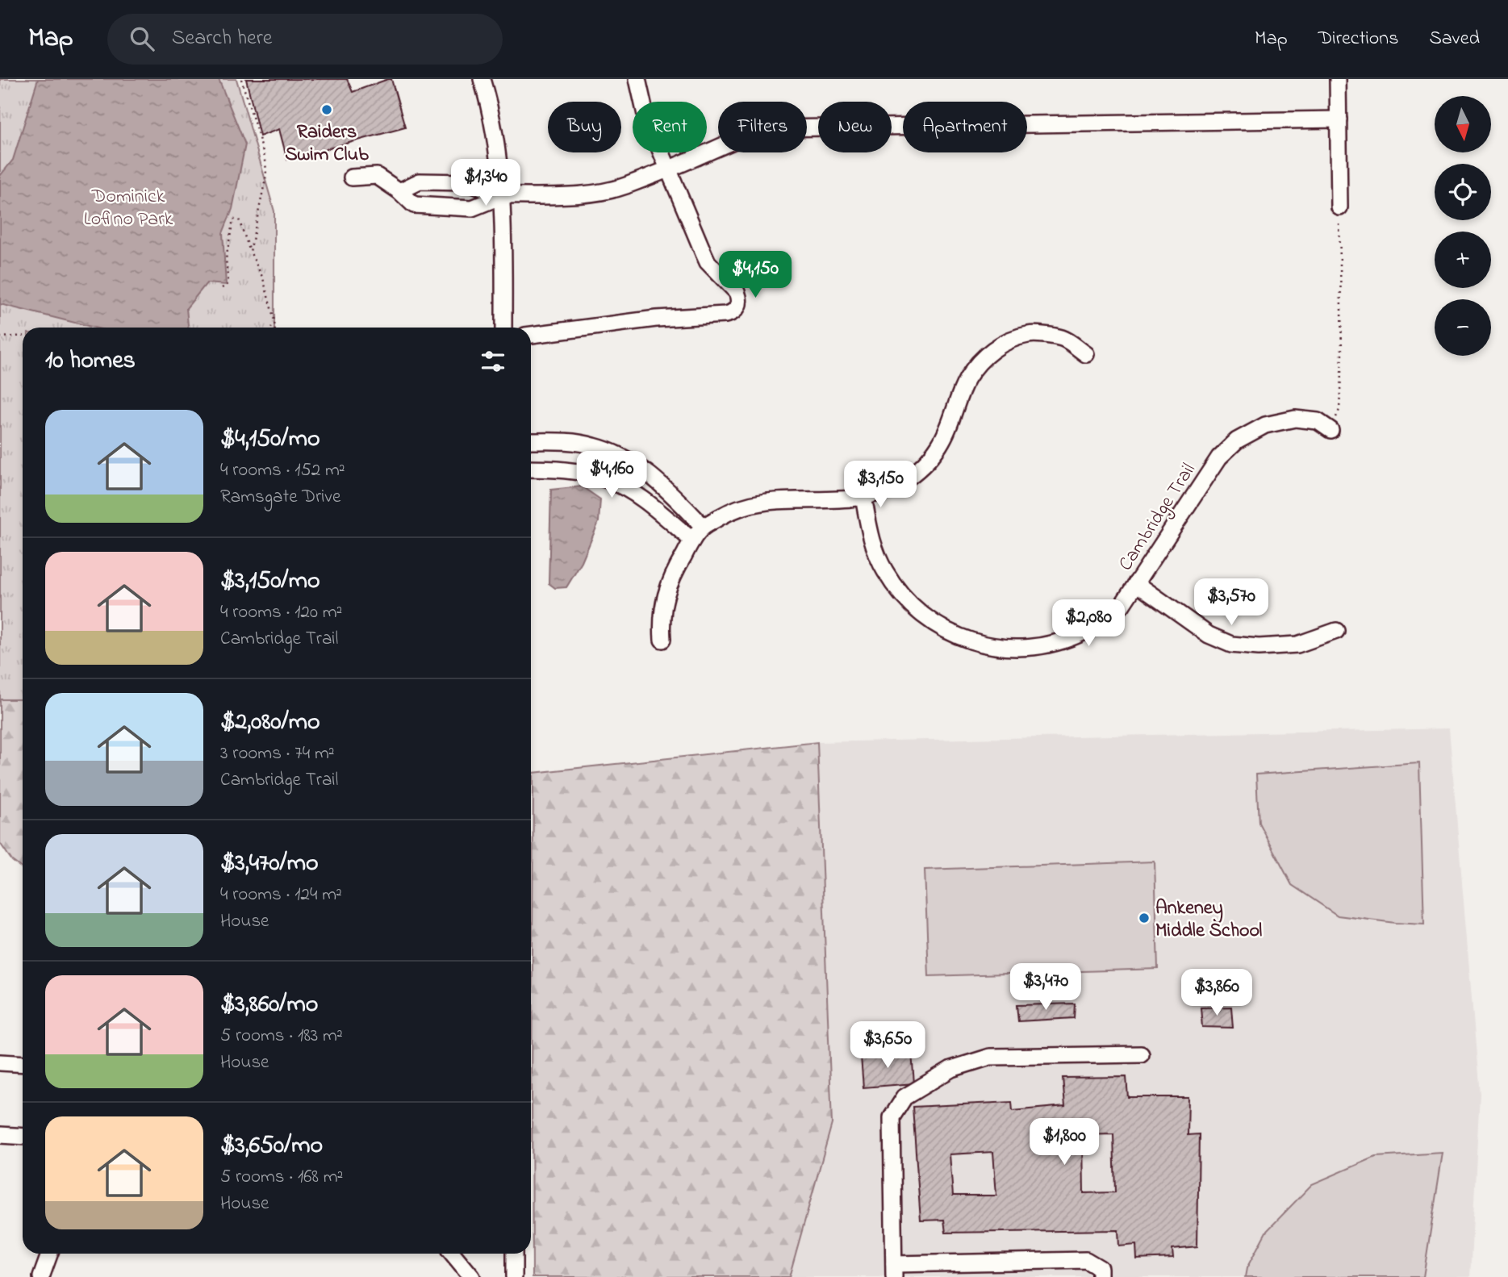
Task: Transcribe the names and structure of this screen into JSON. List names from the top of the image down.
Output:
{
  "streets": {
    "street": ["Cambridge Trail"]
  },
  "parks": ["Dominick Lofino Park"],
  "places": ["Raiders Swim Club", "Ankeney Middle School"],
  "north": "bottom",
  "page": {
    "header": "Map",
    "search": "Search here",
    "nav": ["Map", "Directions", "Saved"],
    "map_buttons": ["+", "−"],
    "chip": [
      "Buy",
      "Rent",
      "Filters",
      "New",
      "Apartment"
    ],
    "price": [
      "$1,340",
      "$4,150",
      "$4,160",
      "$3,150",
      "$3,570",
      "$2,080",
      "$3,470",
      "$3,860",
      "$3,650",
      "$1,800"
    ],
    "heading": "10 homes",
    "list": [
      {
        "name": "$4,150/mo",
        "note": "4 rooms · 152 m² · Ramsgate Drive"
      },
      {
        "name": "$3,150/mo",
        "note": "4 rooms · 120 m² · Cambridge Trail"
      },
      {
        "name": "$2,080/mo",
        "note": "3 rooms · 74 m² · Cambridge Trail"
      },
      {
        "name": "$3,470/mo",
        "note": "4 rooms · 124 m² · House"
      },
      {
        "name": "$3,860/mo",
        "note": "5 rooms · 183 m² · House"
      },
      {
        "name": "$3,650/mo",
        "note": "5 rooms · 168 m² · House"
      }
    ]
  }
}
